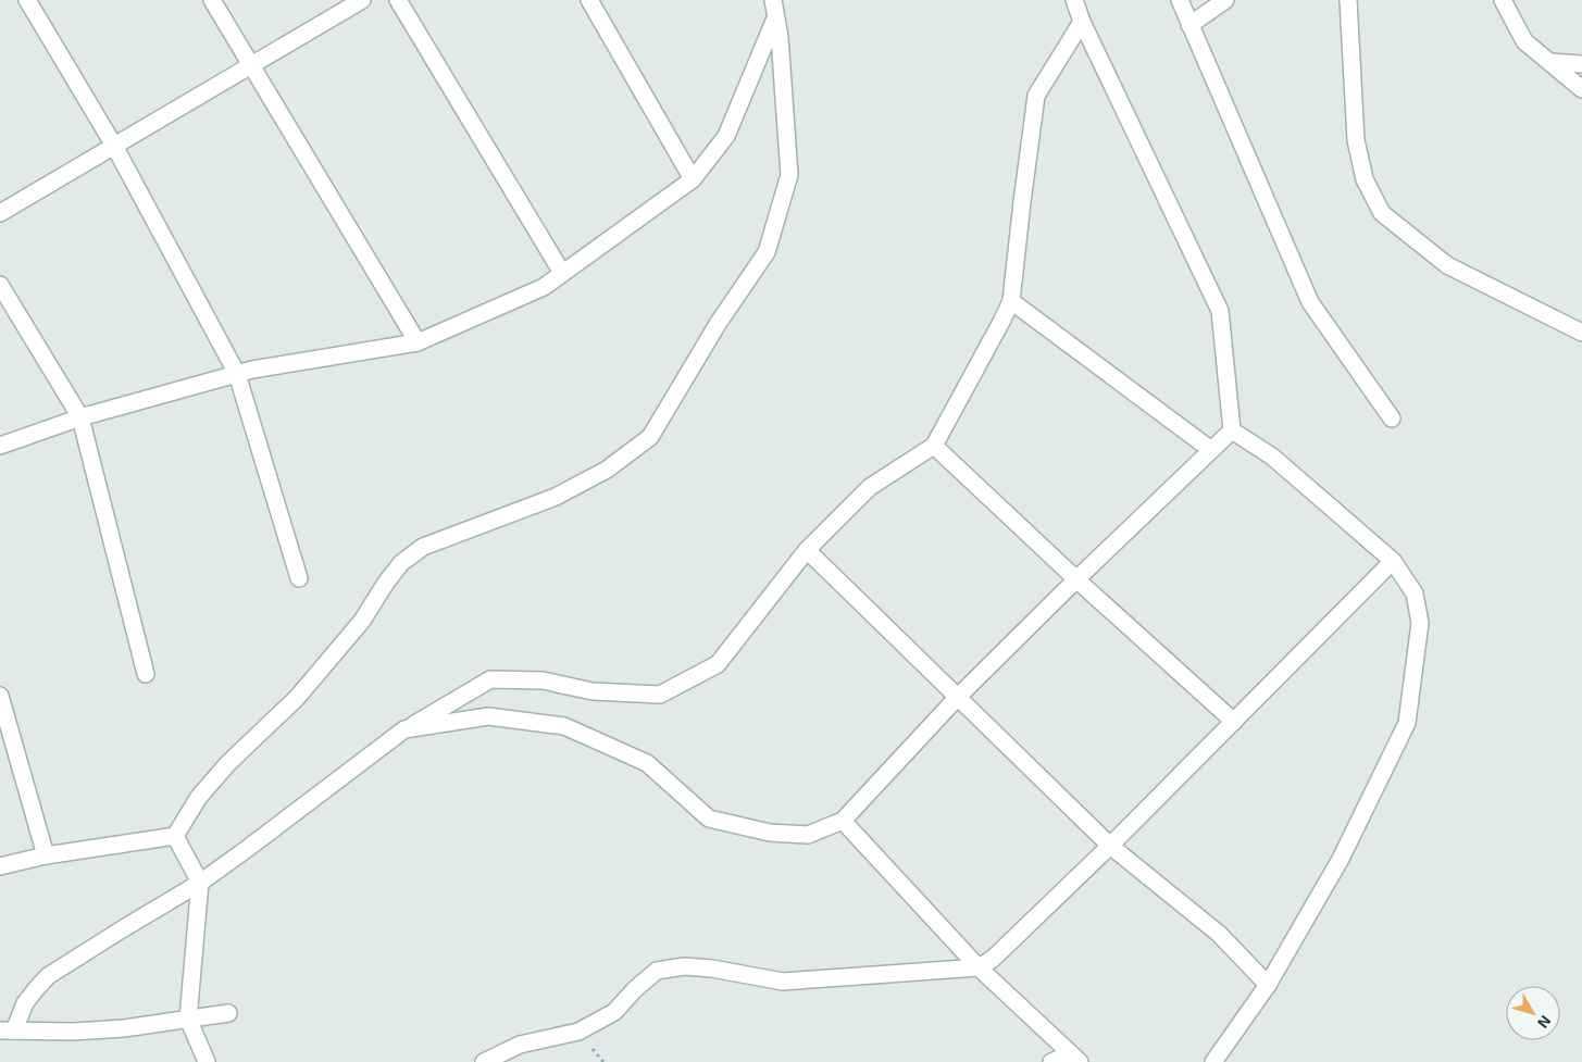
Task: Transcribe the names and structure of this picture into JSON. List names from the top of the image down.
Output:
{
  "north": "bottom right"
}
